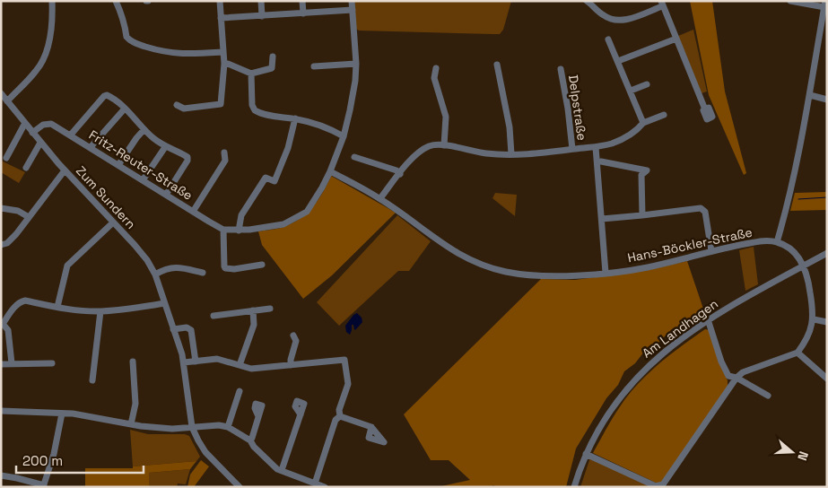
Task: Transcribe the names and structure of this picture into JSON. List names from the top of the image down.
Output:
{
  "streets": {
    "street": [
      "Delpstraße",
      "Fritz-Reuter-Straße",
      "Zum Sundern",
      "Hans-Böckler-Straße",
      "Am Landhagen"
    ]
  },
  "crossings": [
    ["Fritz-Reuter-Straße", "Zum Sundern"],
    ["Fritz-Reuter-Straße", "Hans-Böckler-Straße"]
  ],
  "scale_bar": "200 m",
  "north": "right"
}
